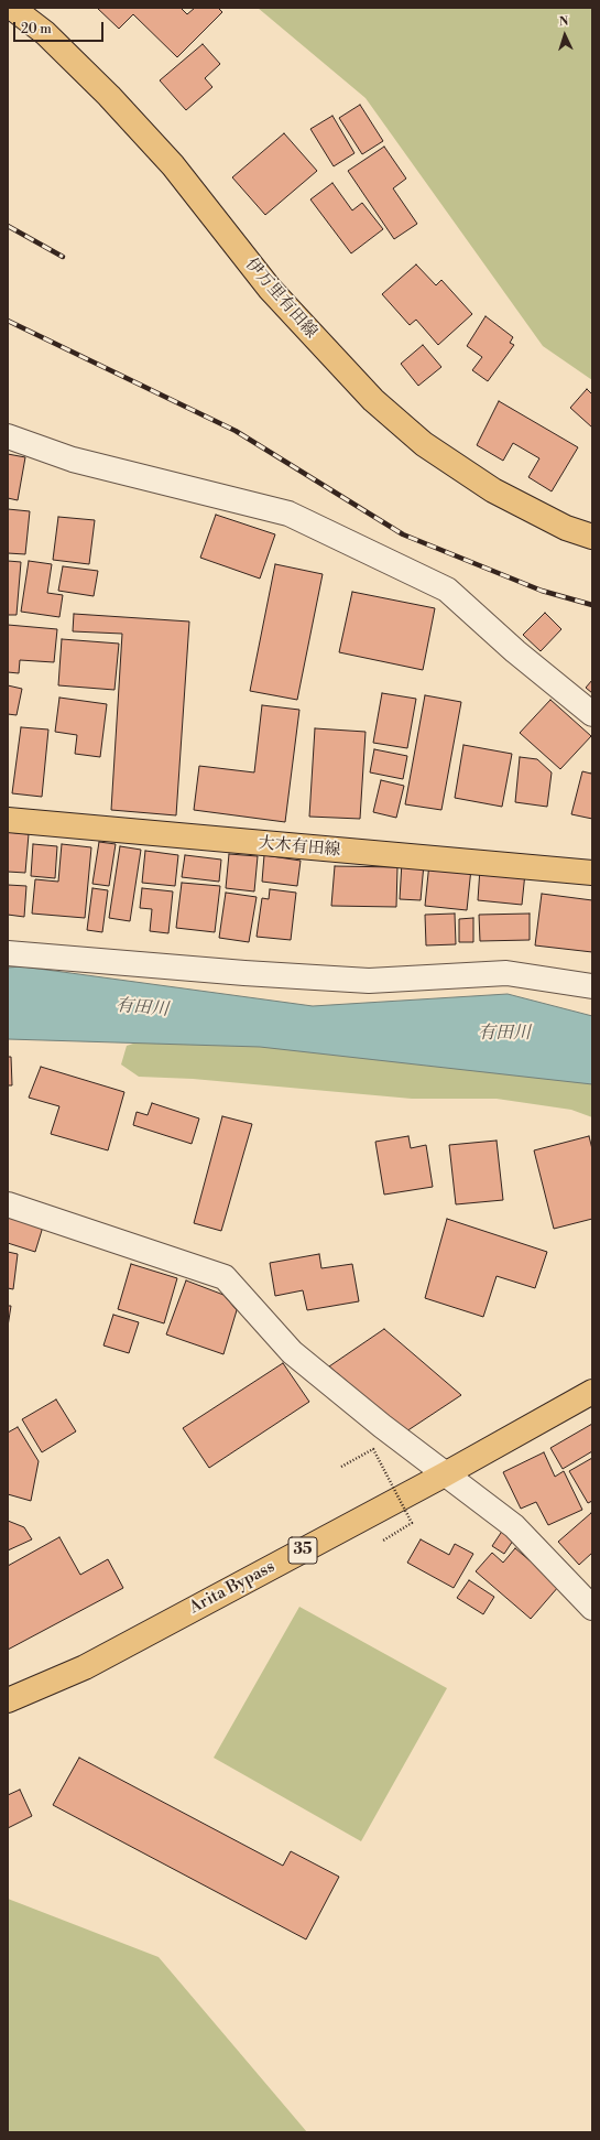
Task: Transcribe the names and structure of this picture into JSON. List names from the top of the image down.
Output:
{
  "streets": {
    "main road": [
      "伊万里有田線",
      "大木有田線",
      "35",
      "Arita Bypass"
    ]
  },
  "water": ["有田川"],
  "scale_bar": "20 m",
  "north": "top"
}
